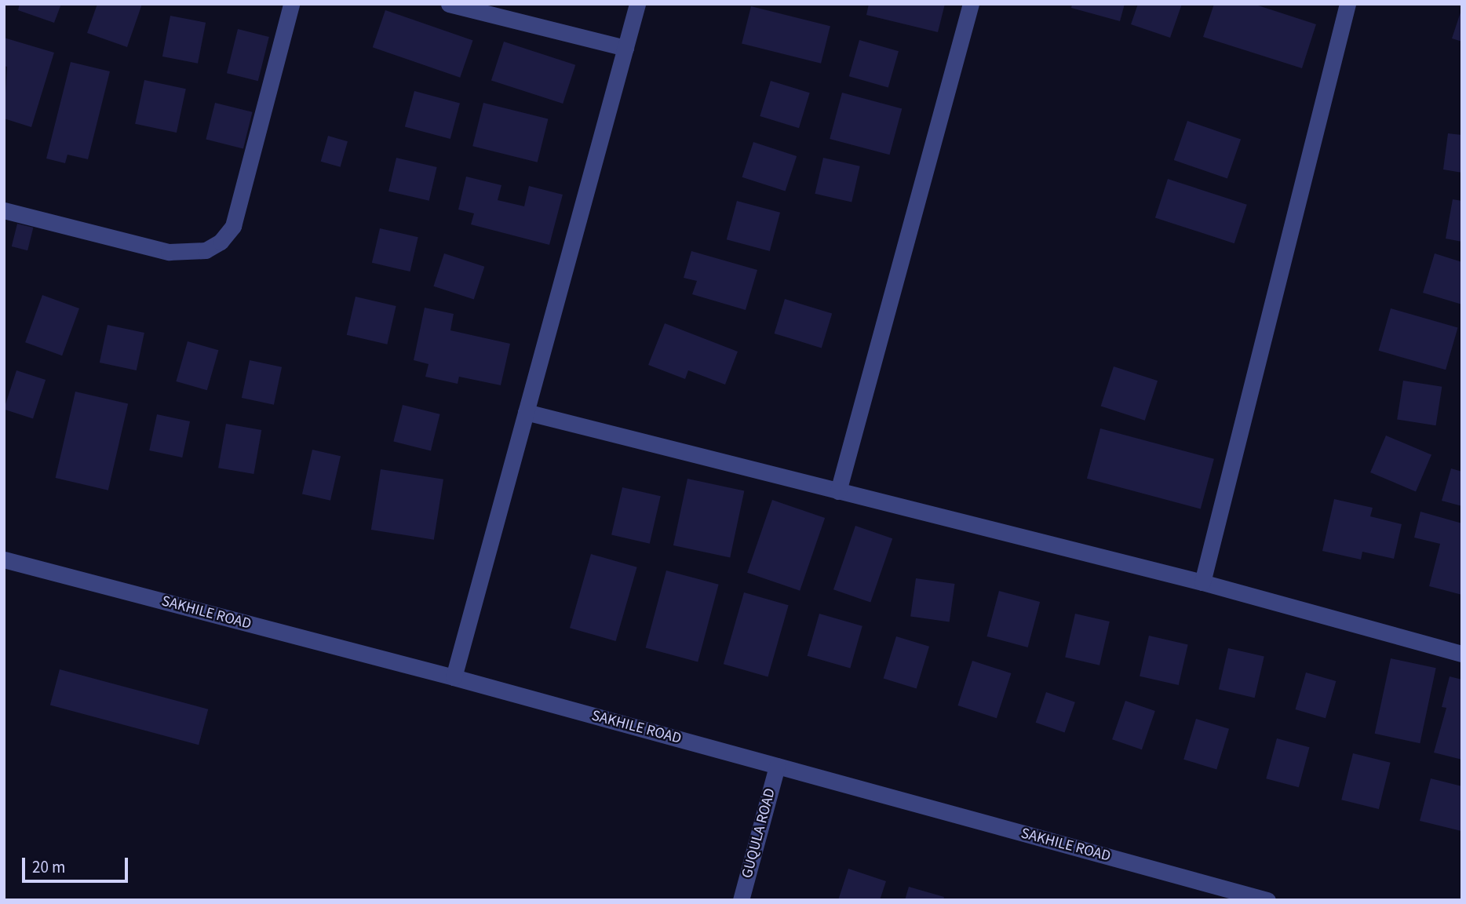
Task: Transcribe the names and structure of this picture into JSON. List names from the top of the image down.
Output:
{
  "streets": {
    "street": ["SAKHILE ROAD", "GUQULA ROAD"]
  },
  "crossings": [
    ["SAKHILE ROAD", "GUQULA ROAD"]
  ],
  "scale_bar": "20 m"
}
